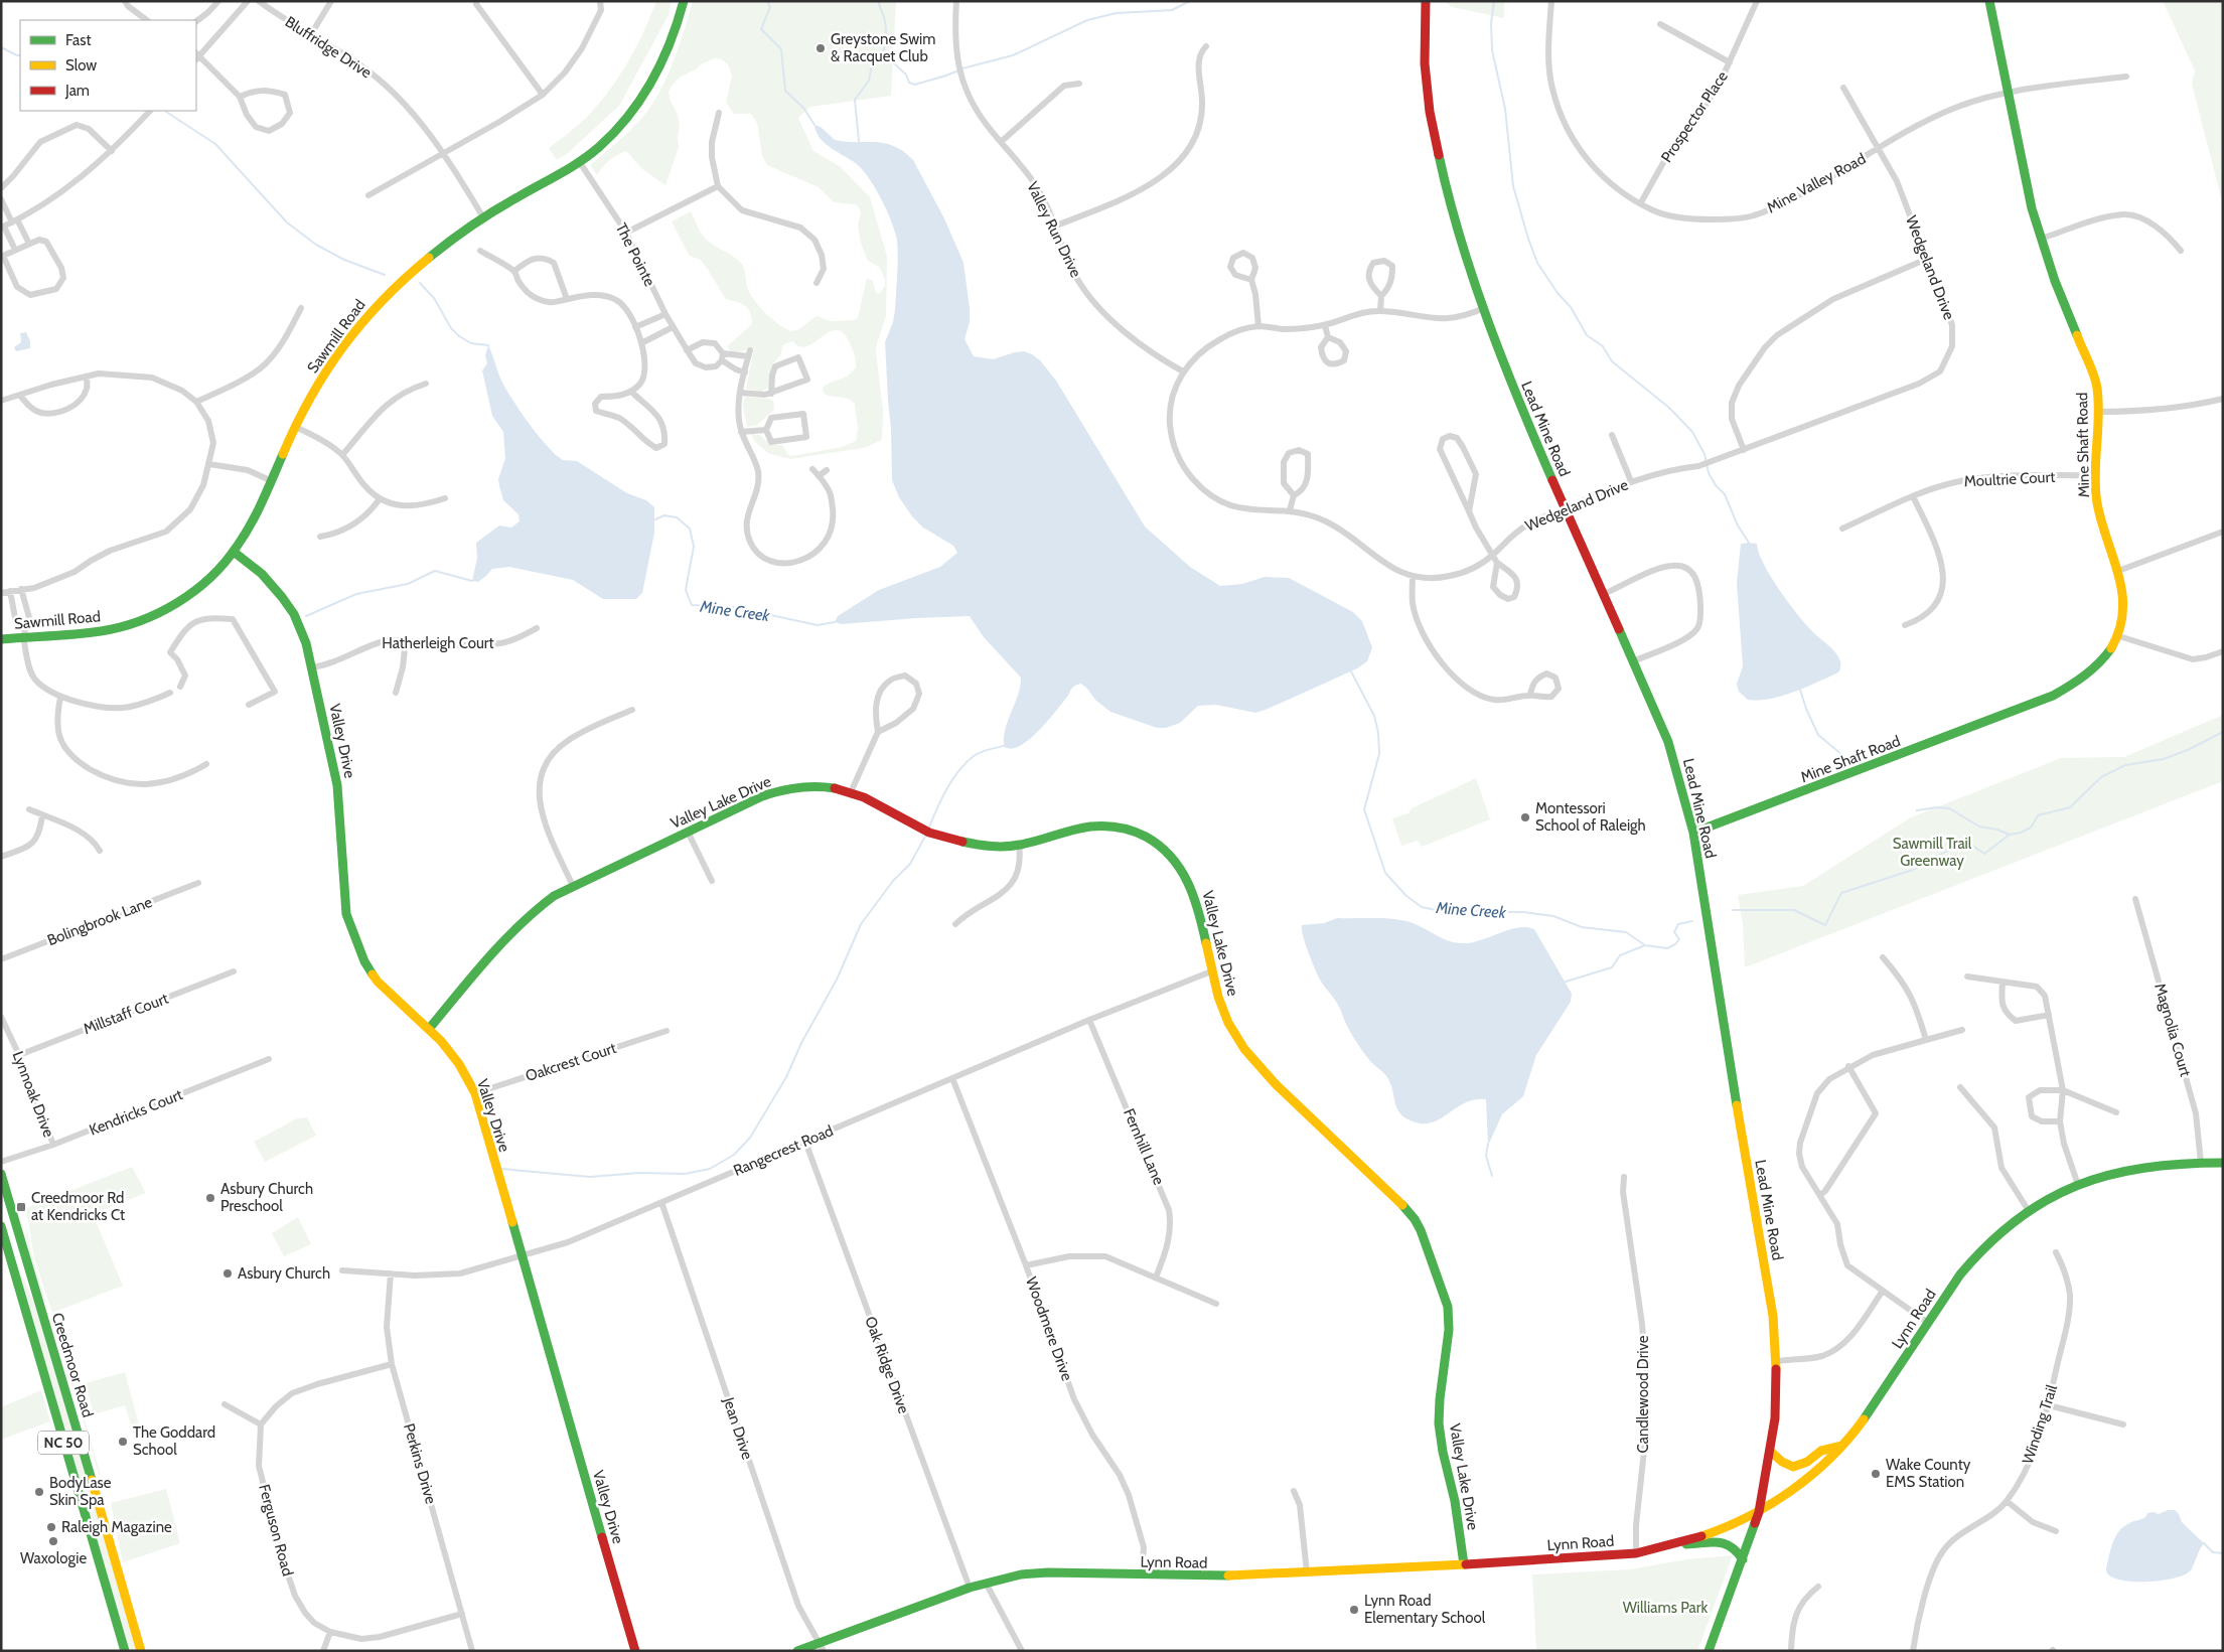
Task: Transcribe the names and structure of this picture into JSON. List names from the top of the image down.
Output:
{
  "streets": {
    "street": [
      "Bluffridge Drive",
      "Prospector Place",
      "Mine Valley Road",
      "Valley Run Drive",
      "The Pointe",
      "Wedgeland Drive",
      "Sawmill Road",
      "Lead Mine Road",
      "Mine Shaft Road",
      "Moultrie Court",
      "Hatherleigh Court",
      "Valley Drive",
      "Valley Lake Drive",
      "Bolingbrook Lane",
      "Millstaff Court",
      "Magnolia Court",
      "Oakcrest Court",
      "Lynnoak Drive",
      "Kendricks Court",
      "Fernhill Lane",
      "Rangecrest Road",
      "Lynn Road",
      "Woodmere Drive",
      "Creedmoor Road",
      "Oak Ridge Drive",
      "Candlewood Drive",
      "Winding Trail",
      "Jean Drive",
      "NC 50",
      "Perkins Drive",
      "Ferguson Road"
    ]
  },
  "crossings": [
    ["Bluffridge Drive", "Sawmill Road"],
    ["Prospector Place", "Mine Valley Road"],
    ["Mine Valley Road", "Wedgeland Drive"],
    ["Mine Valley Road", "Mine Shaft Road"],
    ["Valley Run Drive", "Wedgeland Drive"],
    ["The Pointe", "Sawmill Road"],
    ["Wedgeland Drive", "Lead Mine Road"],
    ["Sawmill Road", "Valley Drive"],
    ["Lead Mine Road", "Mine Shaft Road"],
    ["Lead Mine Road", "Lynn Road"],
    ["Mine Shaft Road", "Moultrie Court"],
    ["Hatherleigh Court", "Valley Drive"],
    ["Valley Drive", "Valley Lake Drive"],
    ["Valley Drive", "Oakcrest Court"],
    ["Valley Drive", "Rangecrest Road"],
    ["Valley Lake Drive", "Rangecrest Road"],
    ["Valley Lake Drive", "Lynn Road"],
    ["Millstaff Court", "Lynnoak Drive"],
    ["Magnolia Court", "Lynn Road"],
    ["Lynnoak Drive", "Kendricks Court"],
    ["Fernhill Lane", "Rangecrest Road"],
    ["Rangecrest Road", "Woodmere Drive"],
    ["Rangecrest Road", "Oak Ridge Drive"],
    ["Rangecrest Road", "Jean Drive"],
    ["Rangecrest Road", "Perkins Drive"],
    ["Lynn Road", "Woodmere Drive"],
    ["Lynn Road", "Oak Ridge Drive"],
    ["Lynn Road", "Candlewood Drive"],
    ["Lynn Road", "Jean Drive"],
    ["Perkins Drive", "Ferguson Road"]
  ],
  "water": ["Mine Creek"],
  "parks": ["Sawmill Trail Greenway", "Williams Park"],
  "places": {
    "other": [
      "Greystone Swim & Racquet Club",
      "Montessori School of Raleigh",
      "Asbury Church Preschool",
      "Asbury Church",
      "The Goddard School",
      "Wake County EMS Station",
      "BodyLase Skin Spa",
      "Raleigh Magazine",
      "Waxologie",
      "Lynn Road Elementary School"
    ],
    "transit": ["Creedmoor Rd at Kendricks Ct"]
  },
  "legend": ["Fast", "Slow", "Jam"]
}
